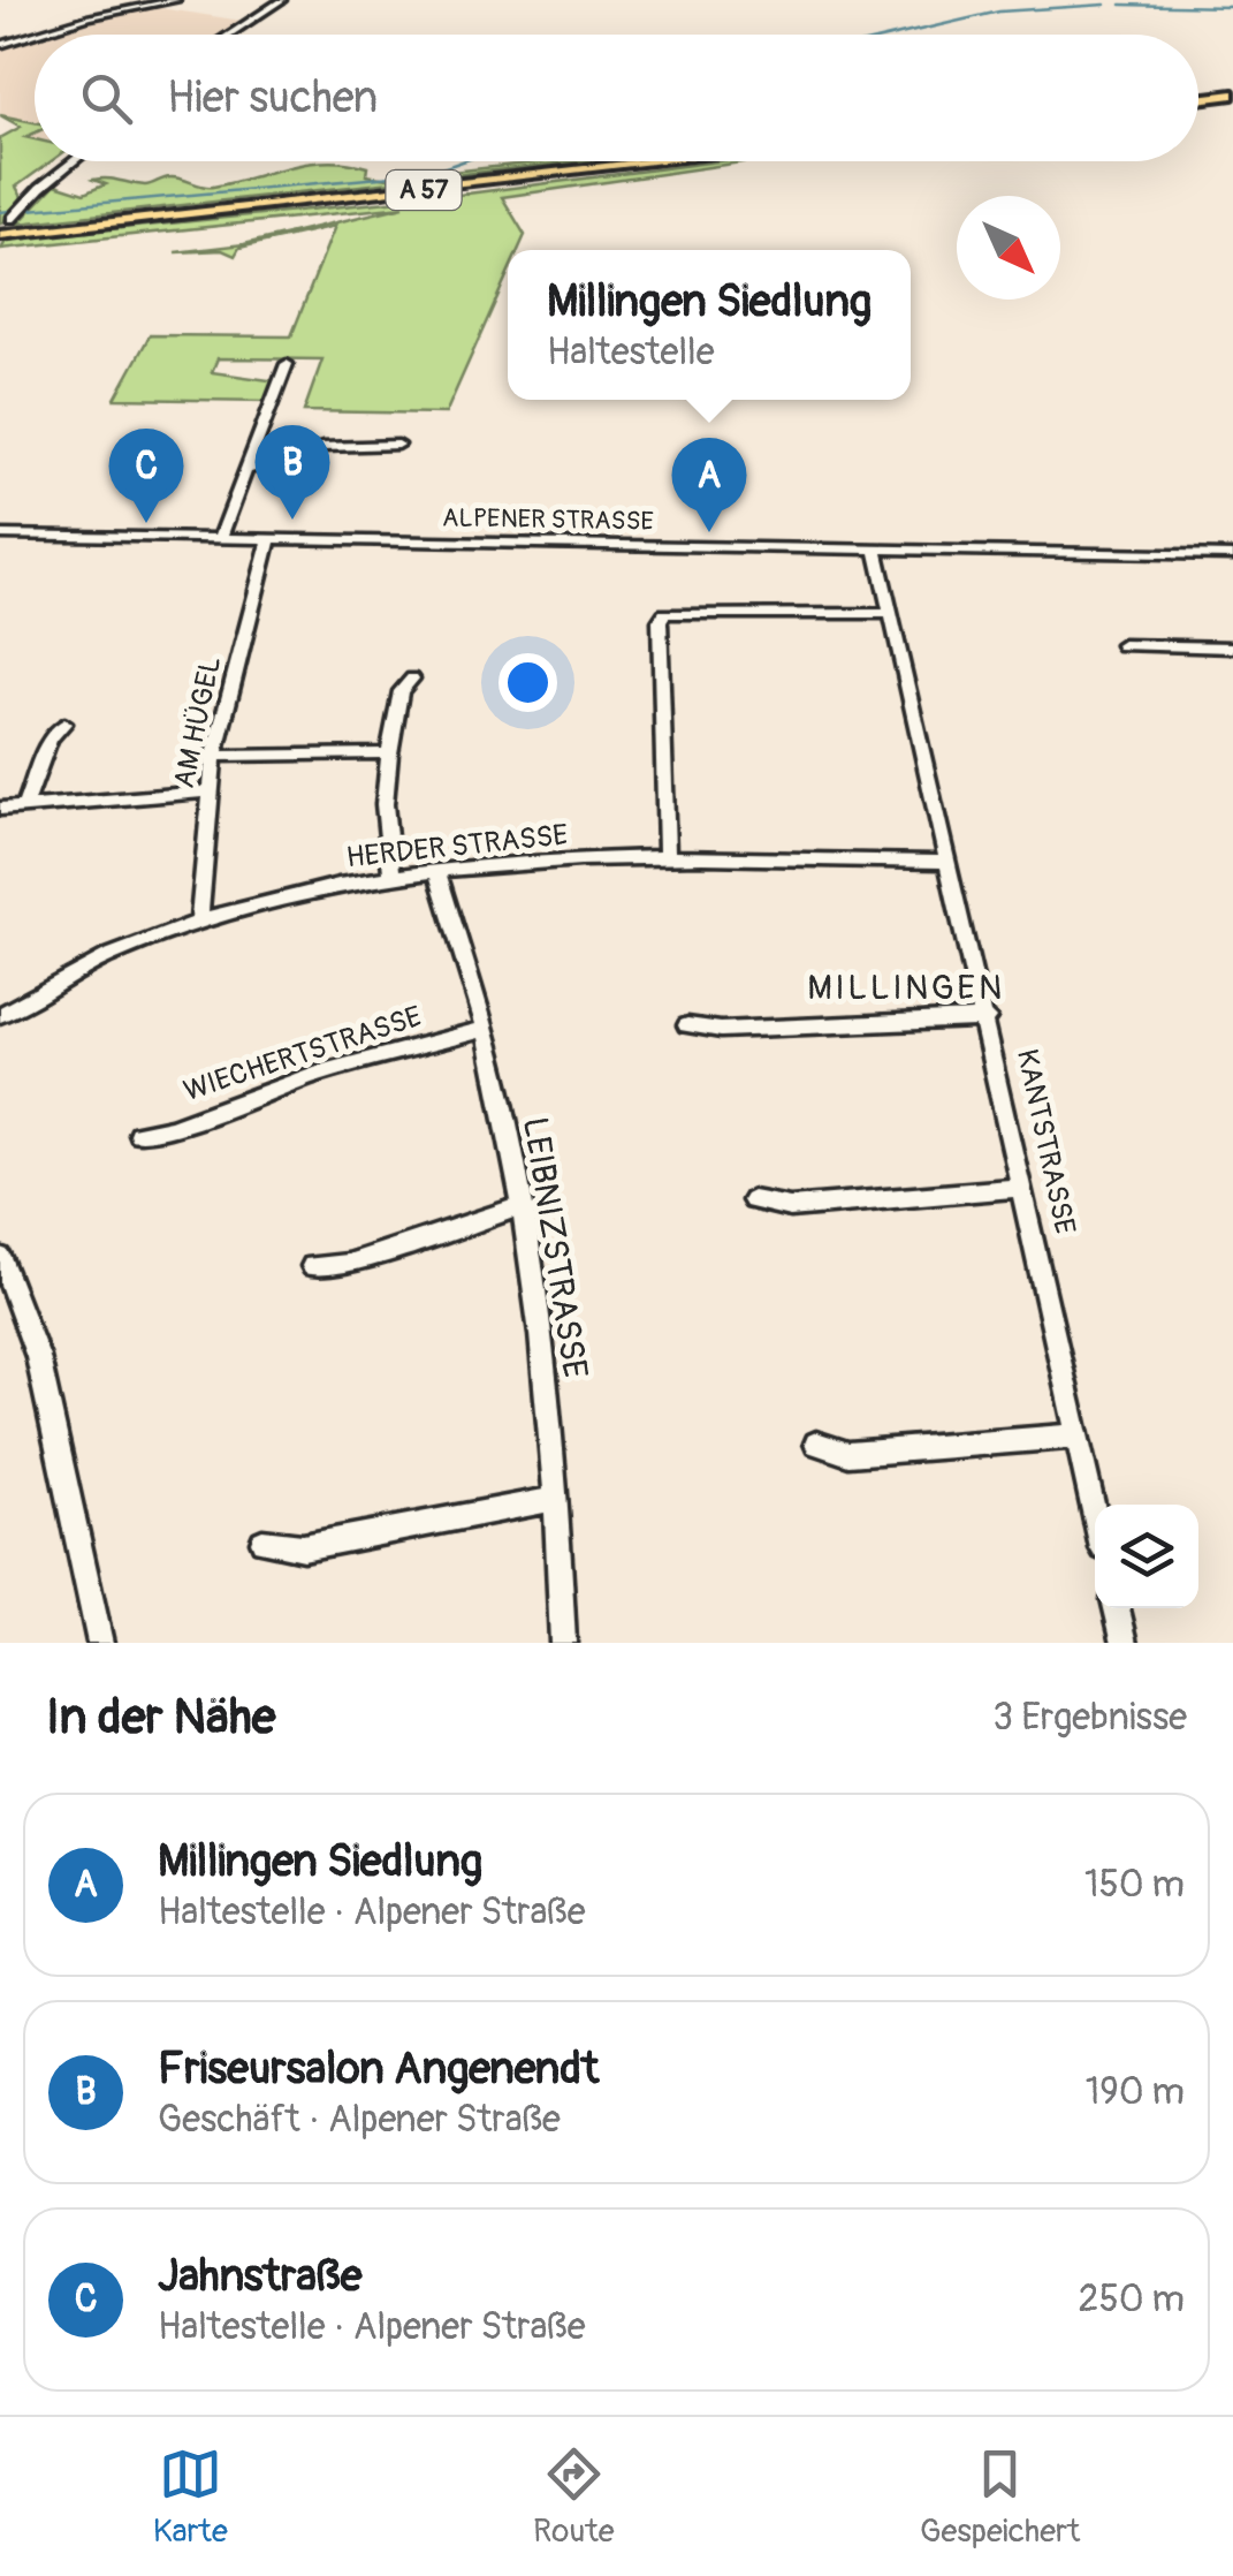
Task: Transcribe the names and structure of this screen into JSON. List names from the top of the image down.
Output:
{
  "streets": {
    "highway": ["A 57"],
    "street": [
      "ALPENER STRASSE",
      "AM HÜGEL",
      "HERDER STRASSE",
      "WIECHERTSTRASSE",
      "KANTSTRASSE",
      "LEIBNIZSTRASSE"
    ]
  },
  "crossings": [
    ["ALPENER STRASSE", "AM HÜGEL"],
    ["ALPENER STRASSE", "KANTSTRASSE"],
    ["AM HÜGEL", "HERDER STRASSE"],
    ["HERDER STRASSE", "KANTSTRASSE"],
    ["HERDER STRASSE", "LEIBNIZSTRASSE"],
    ["WIECHERTSTRASSE", "LEIBNIZSTRASSE"]
  ],
  "districts": ["MILLINGEN"],
  "north": "bottom right",
  "page": {
    "search": "Hier suchen",
    "popup": ["Millingen Siedlung", "Haltestelle"],
    "pins": ["B", "C", "A"],
    "heading": ["In der Nähe", "3 Ergebnisse"],
    "list": [
      {
        "mark": "A",
        "name": "Millingen Siedlung",
        "note": "Haltestelle · Alpener Straße",
        "value": "150 m"
      },
      {
        "mark": "B",
        "name": "Friseursalon Angenendt",
        "note": "Geschäft · Alpener Straße",
        "value": "190 m"
      },
      {
        "mark": "C",
        "name": "Jahnstraße",
        "note": "Haltestelle · Alpener Straße",
        "value": "250 m"
      }
    ],
    "nav": ["Karte", "Route", "Gespeichert"]
  }
}
